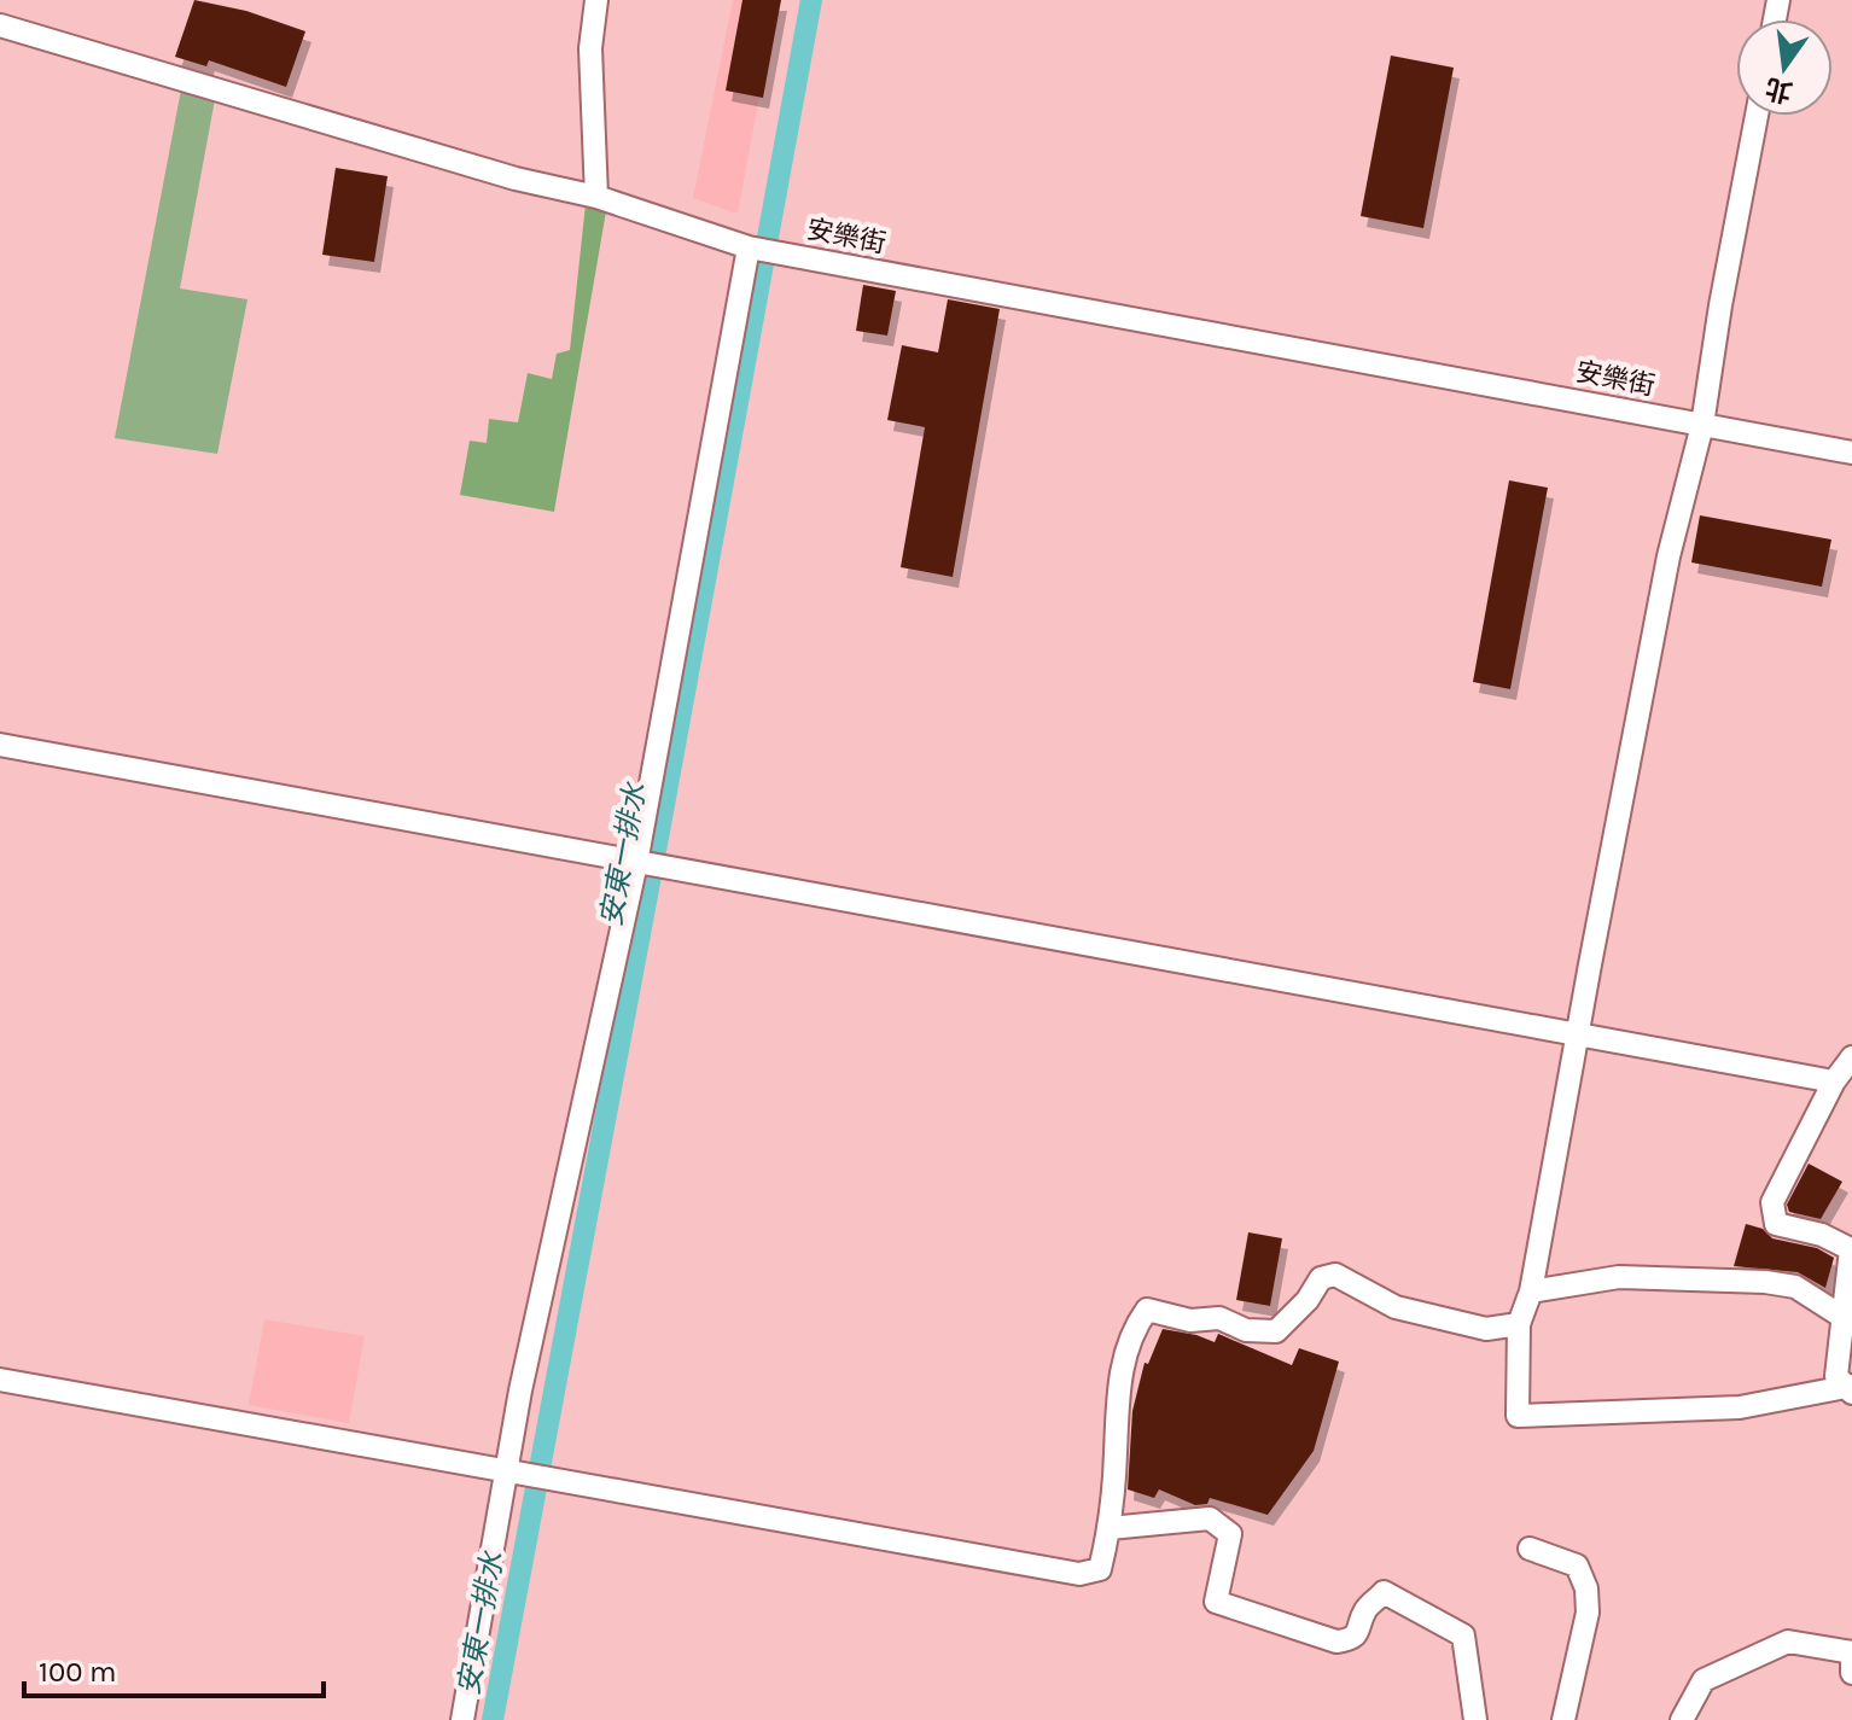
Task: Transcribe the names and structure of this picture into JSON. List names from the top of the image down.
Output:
{
  "streets": {
    "street": ["安樂街"]
  },
  "water": ["安東一排水"],
  "scale_bar": "100 m",
  "north": "bottom"
}
